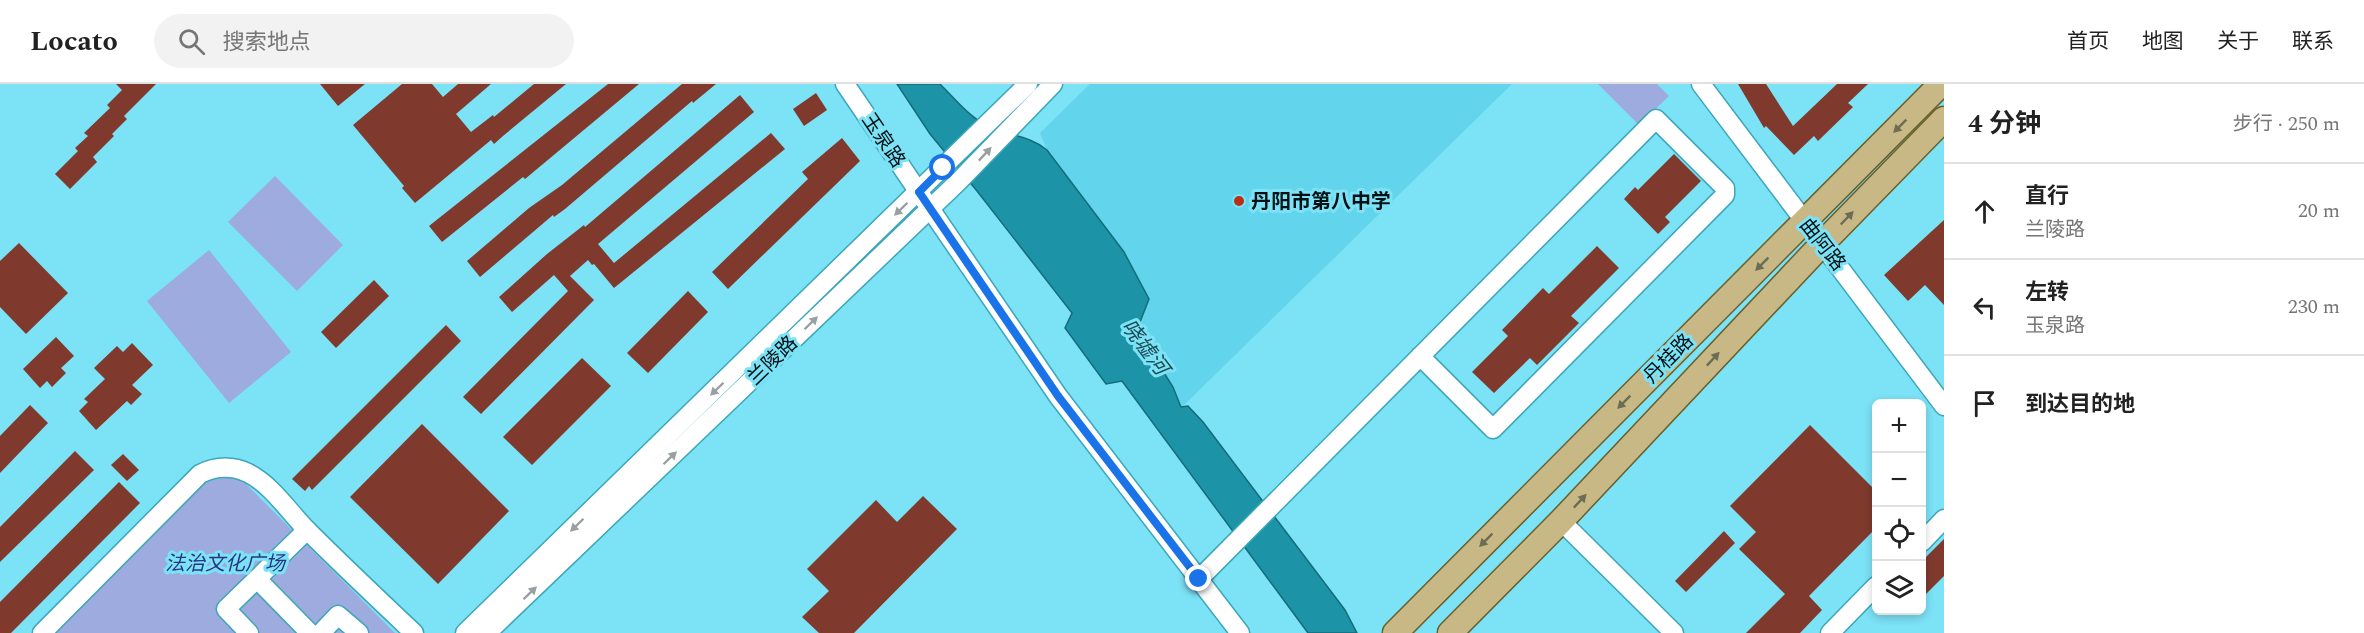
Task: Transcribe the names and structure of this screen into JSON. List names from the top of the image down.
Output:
{
  "streets": {
    "main road": ["丹桂路"],
    "street": ["玉泉路", "曲阿路", "兰陵路"]
  },
  "crossings": [
    ["玉泉路", "兰陵路"],
    ["曲阿路", "丹桂路"]
  ],
  "water": ["哓墟河"],
  "parks": ["法治文化广场"],
  "places": ["丹阳市第八中学"],
  "page": {
    "header": "Locato",
    "search": "搜索地点",
    "nav": [
      "首页",
      "地图",
      "关于",
      "联系"
    ],
    "heading": ["4 分钟", "步行 · 250 m"],
    "list": [
      ["直行", "兰陵路", "20 m"],
      ["左转", "玉泉路", "230 m"],
      "到达目的地"
    ],
    "map_buttons": ["+", "−"]
  }
}
